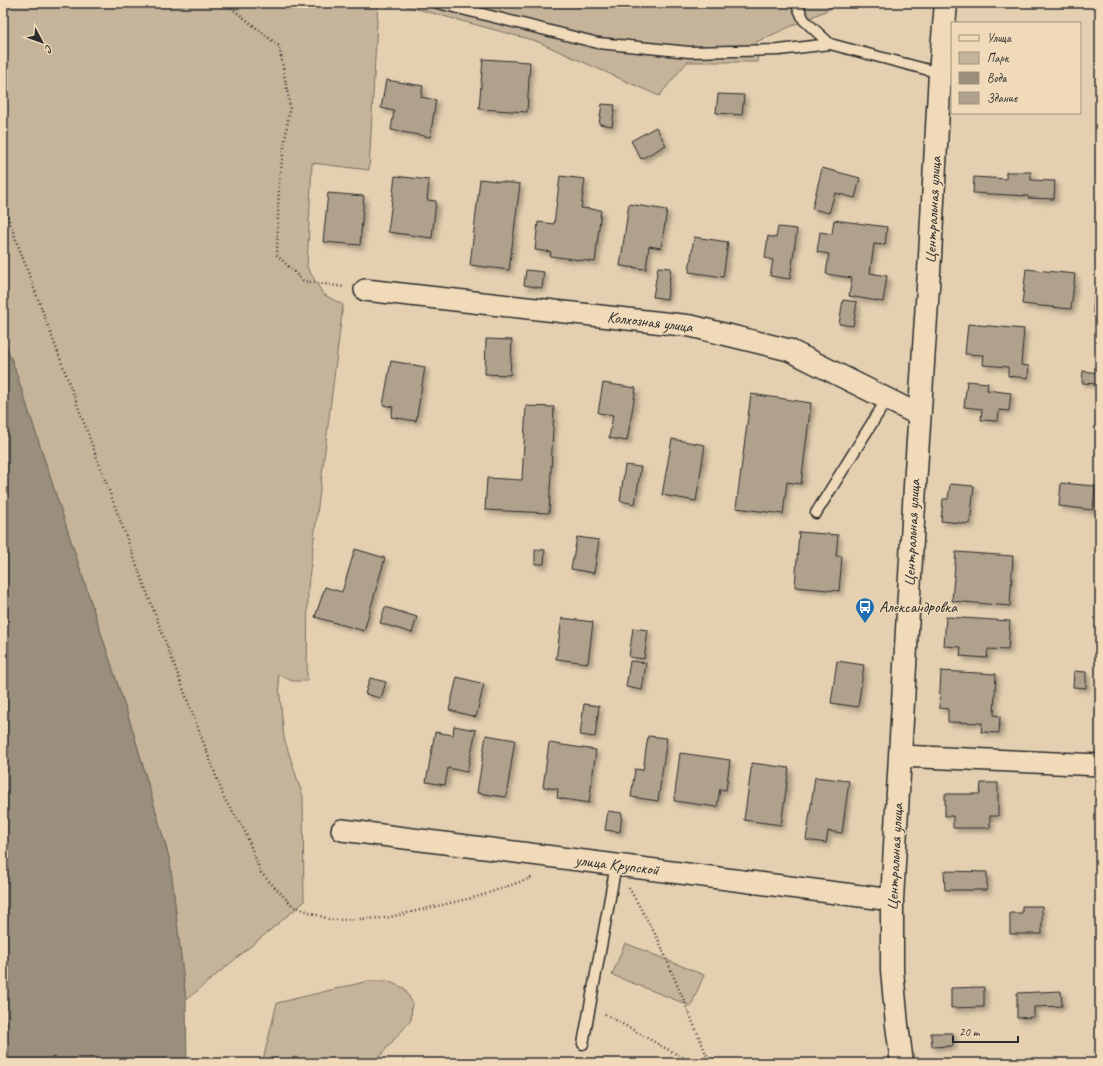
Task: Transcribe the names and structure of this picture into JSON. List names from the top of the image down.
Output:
{
  "streets": {
    "main road": ["Центральная улица"],
    "street": ["Колхозная улица", "улица Крупской"]
  },
  "crossings": [
    ["Центральная улица", "Колхозная улица"],
    ["Центральная улица", "улица Крупской"]
  ],
  "places": {
    "bus stop": ["Александровка"]
  },
  "legend": [
    "Улица",
    "Парк",
    "Вода",
    "Здание"
  ],
  "scale_bar": "20 m",
  "north": "bottom right"
}
